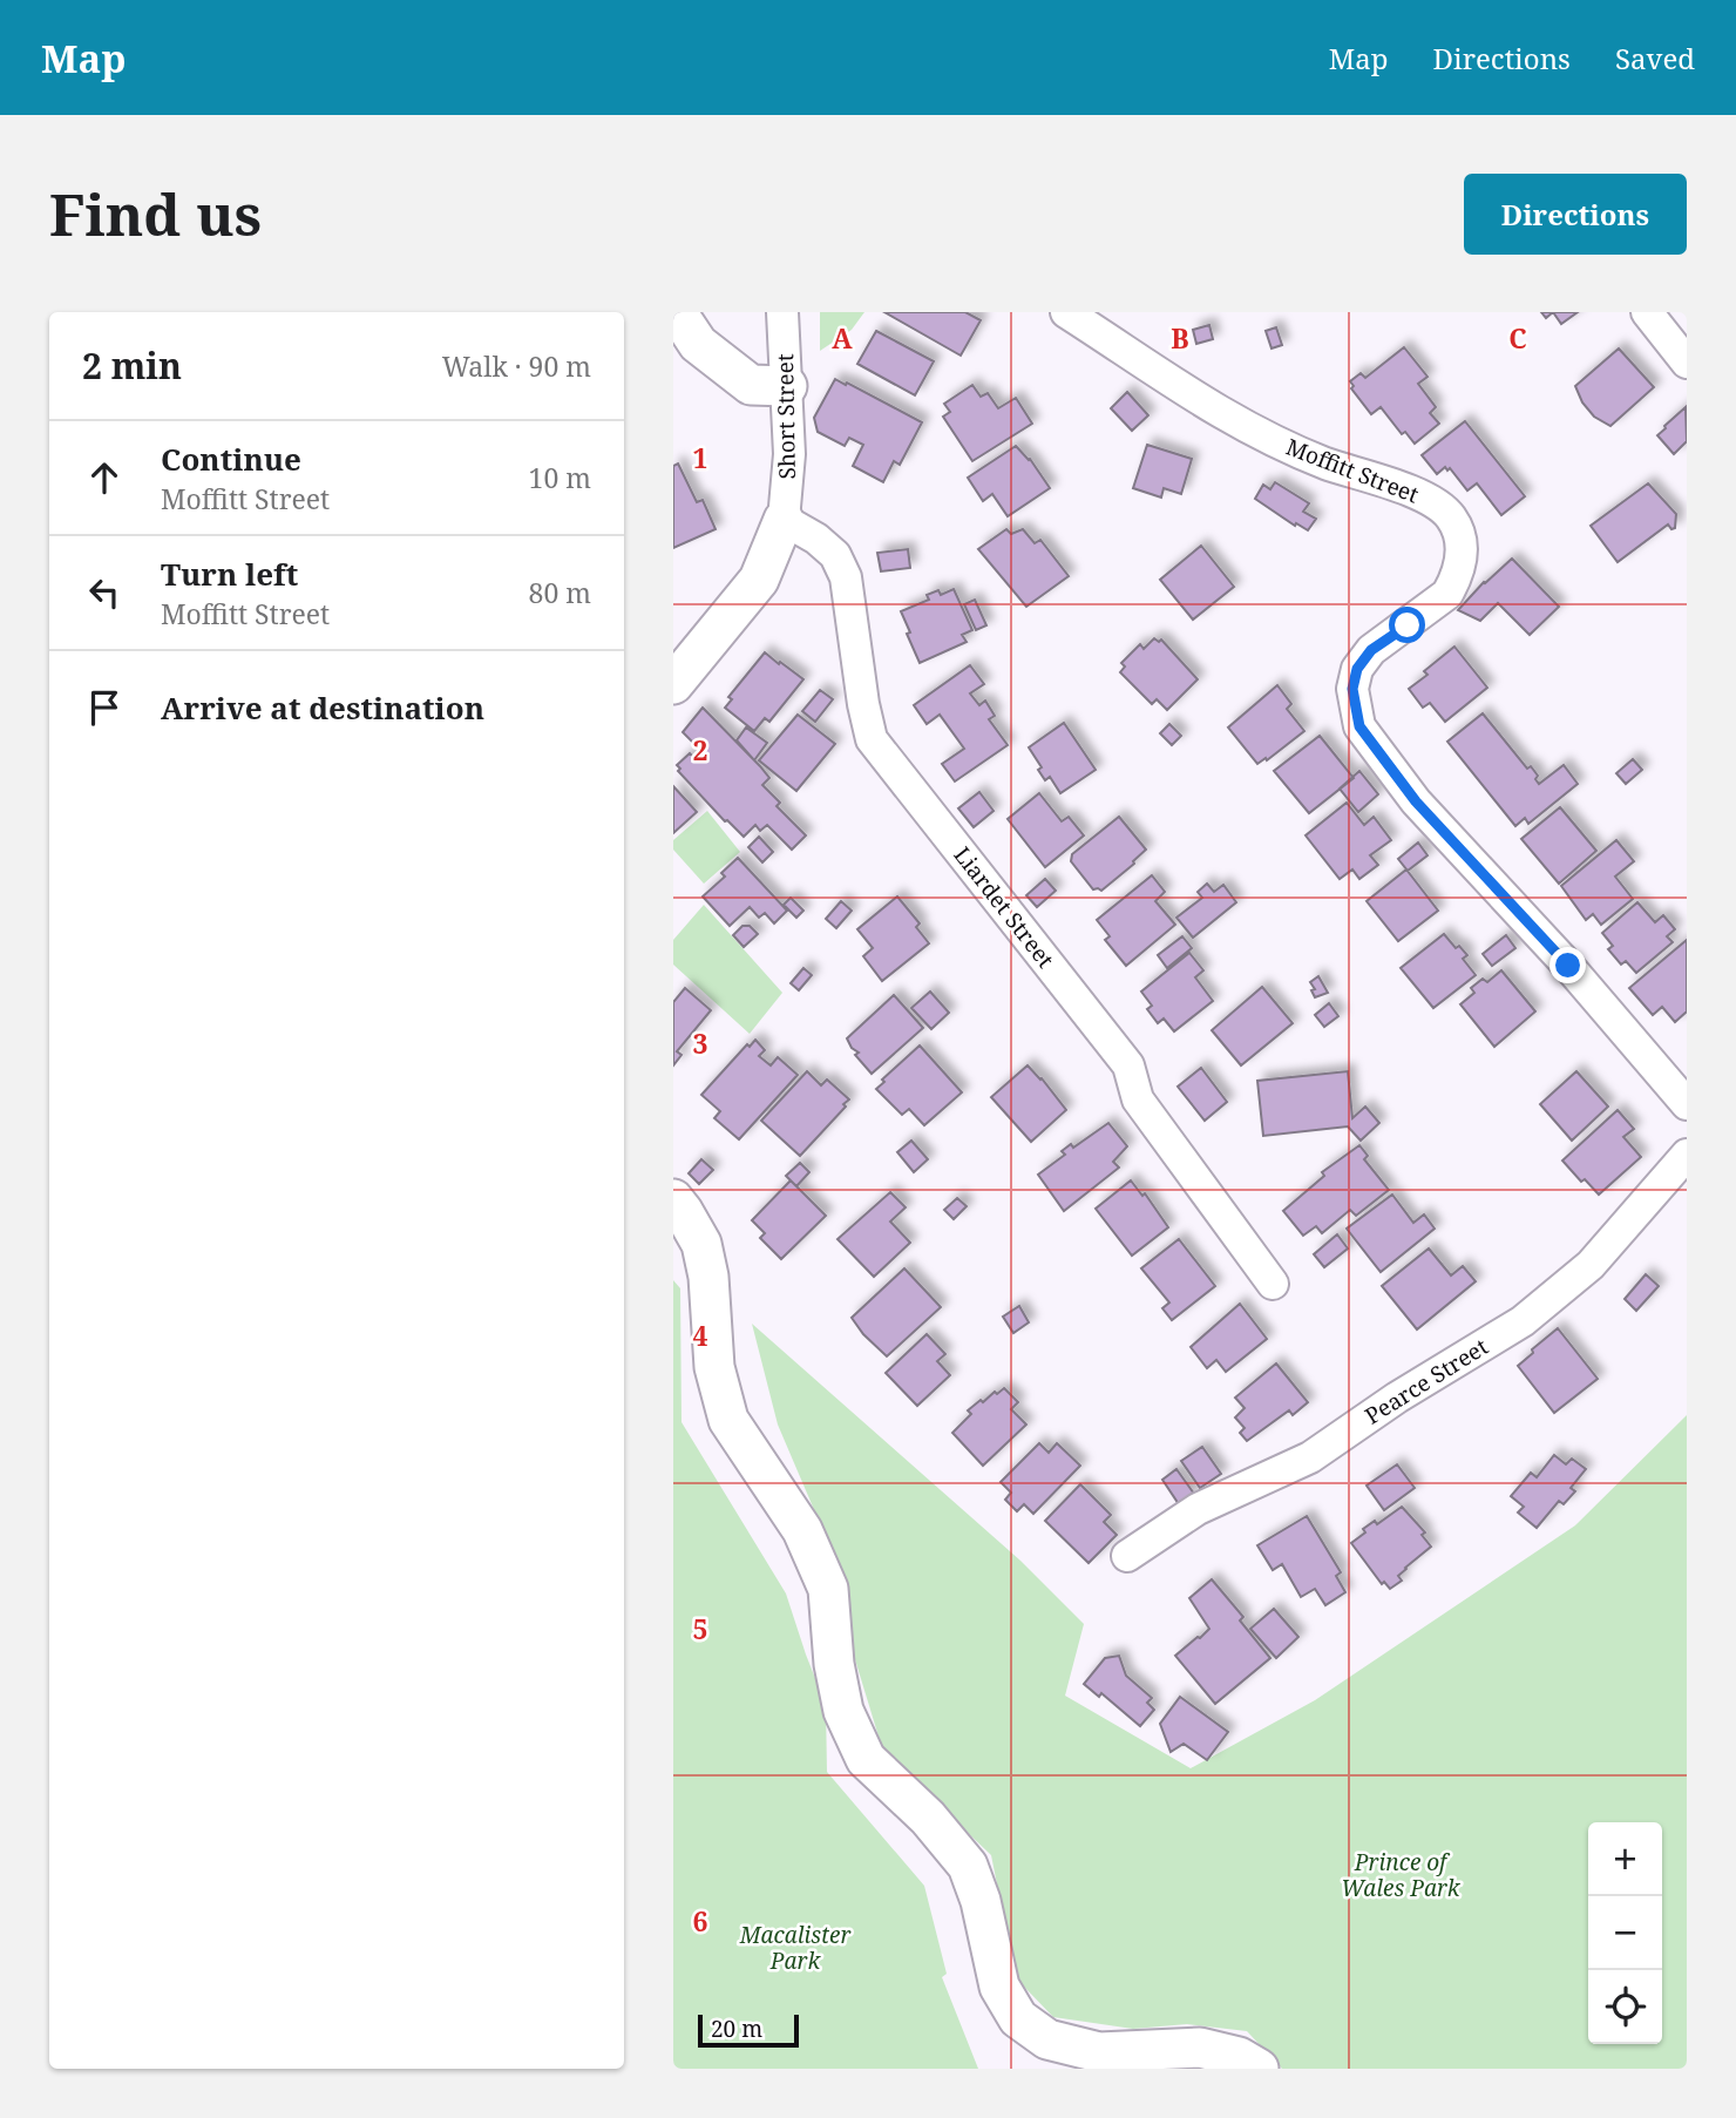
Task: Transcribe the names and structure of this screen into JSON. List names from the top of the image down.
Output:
{
  "streets": {
    "street": [
      "Short Street",
      "Moffitt Street",
      "Liardet Street",
      "Pearce Street"
    ]
  },
  "crossings": [
    ["Short Street", "Liardet Street"]
  ],
  "parks": ["Prince of Wales Park", "Macalister Park"],
  "scale_bar": "20 m",
  "page": {
    "header": "Map",
    "nav": ["Map", "Directions", "Saved"],
    "buttons": "Directions",
    "title": "Find us",
    "heading": ["2 min", "Walk · 90 m"],
    "list": [
      ["Continue", "Moffitt Street", "10 m"],
      ["Turn left", "Moffitt Street", "80 m"],
      "Arrive at destination"
    ],
    "map_buttons": ["+", "−"],
    "scale": "20 m"
  },
  "grid": {
    "columns": ["A", "B", "C"],
    "rows": [
      "1",
      "2",
      "3",
      "4",
      "5",
      "6"
    ]
  }
}
